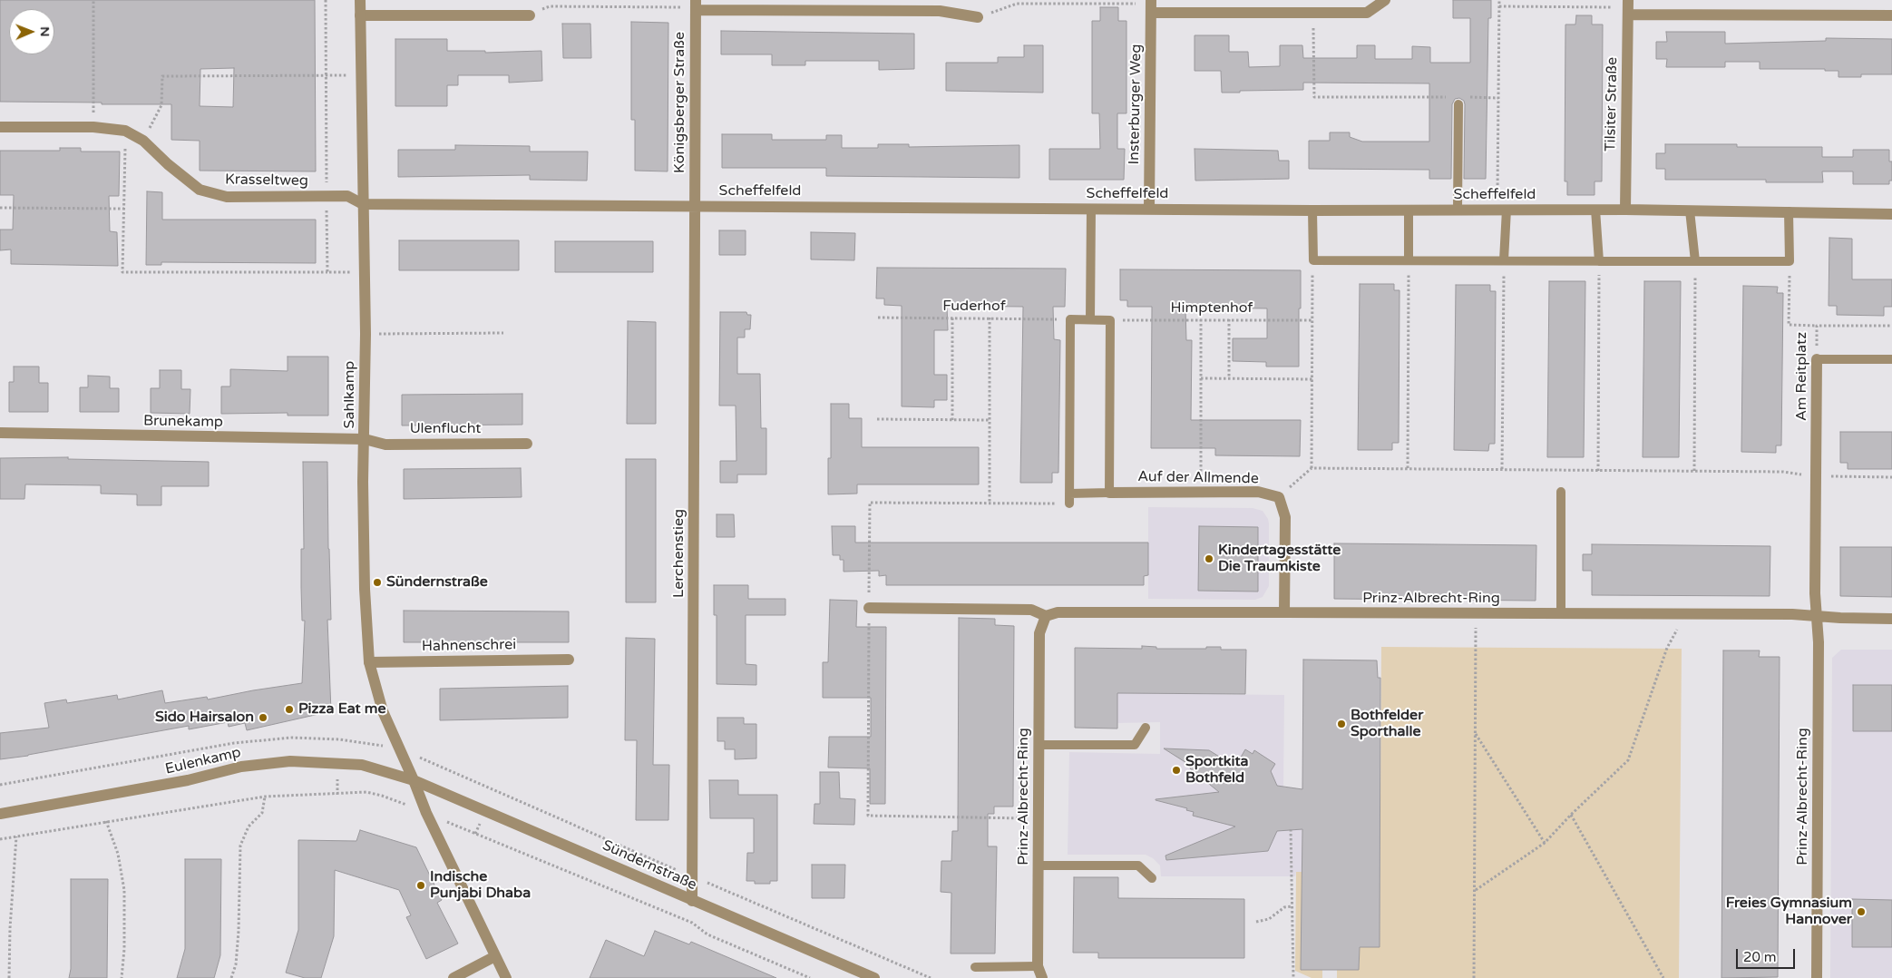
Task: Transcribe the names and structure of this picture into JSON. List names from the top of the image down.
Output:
{
  "streets": {
    "street": [
      "Königsberger Straße",
      "Insterburger Weg",
      "Tilsiter Straße",
      "Krasseltweg",
      "Scheffelfeld",
      "Am Reitplatz",
      "Sahlkamp",
      "Brunekamp",
      "Ulenflucht",
      "Auf der Allmende",
      "Lerchenstieg",
      "Prinz-Albrecht-Ring",
      "Hahnenschrei",
      "Eulenkamp",
      "Sündernstraße"
    ],
    "path": ["Fuderhof", "Himptenhof"]
  },
  "crossings": [
    ["Königsberger Straße", "Scheffelfeld"],
    ["Königsberger Straße", "Lerchenstieg"],
    ["Insterburger Weg", "Scheffelfeld"],
    ["Tilsiter Straße", "Scheffelfeld"],
    ["Krasseltweg", "Scheffelfeld"],
    ["Krasseltweg", "Sahlkamp"],
    ["Scheffelfeld", "Sahlkamp"],
    ["Scheffelfeld", "Lerchenstieg"],
    ["Am Reitplatz", "Prinz-Albrecht-Ring"],
    ["Sahlkamp", "Brunekamp"],
    ["Sahlkamp", "Ulenflucht"],
    ["Sahlkamp", "Hahnenschrei"],
    ["Sahlkamp", "Eulenkamp"],
    ["Sahlkamp", "Sündernstraße"],
    ["Brunekamp", "Ulenflucht"],
    ["Lerchenstieg", "Sündernstraße"],
    ["Eulenkamp", "Sündernstraße"]
  ],
  "places": [
    "Kindertagesstätte Die Traumkiste",
    "Sündernstraße",
    "Pizza Eat me",
    "Sido Hairsalon",
    "Bothfelder Sporthalle",
    "Sportkita Bothfeld",
    "Indische Punjabi Dhaba",
    "Freies Gymnasium Hannover"
  ],
  "scale_bar": "20 m",
  "north": "right"
}
